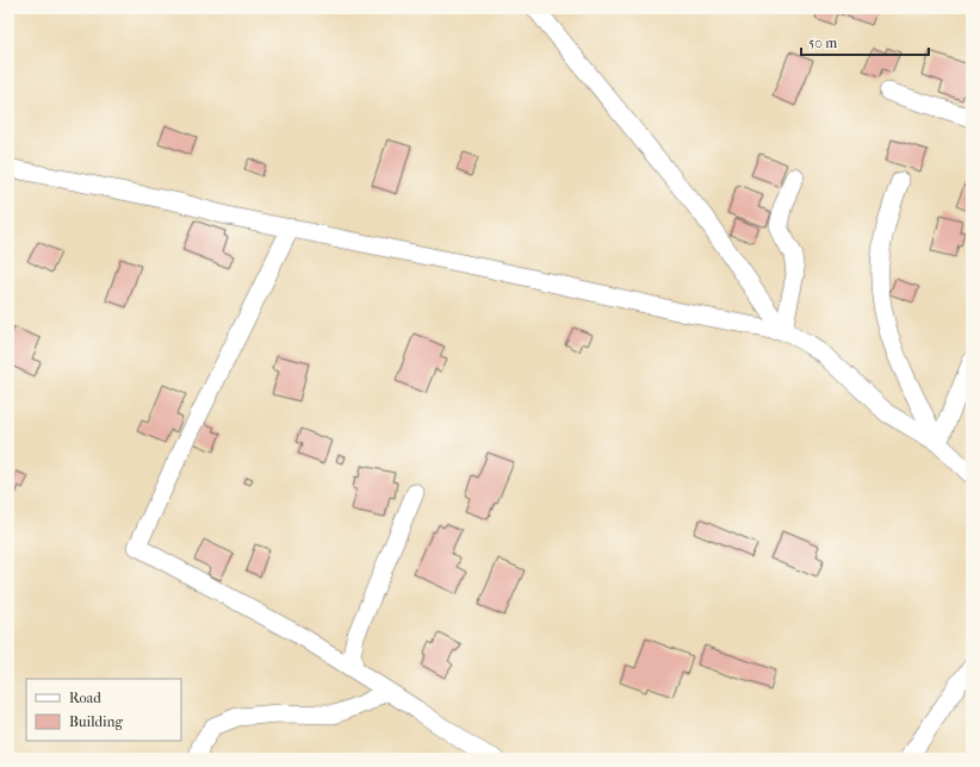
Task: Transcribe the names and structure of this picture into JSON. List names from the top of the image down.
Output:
{
  "legend": ["Road", "Building"],
  "scale_bar": "50 m"
}
